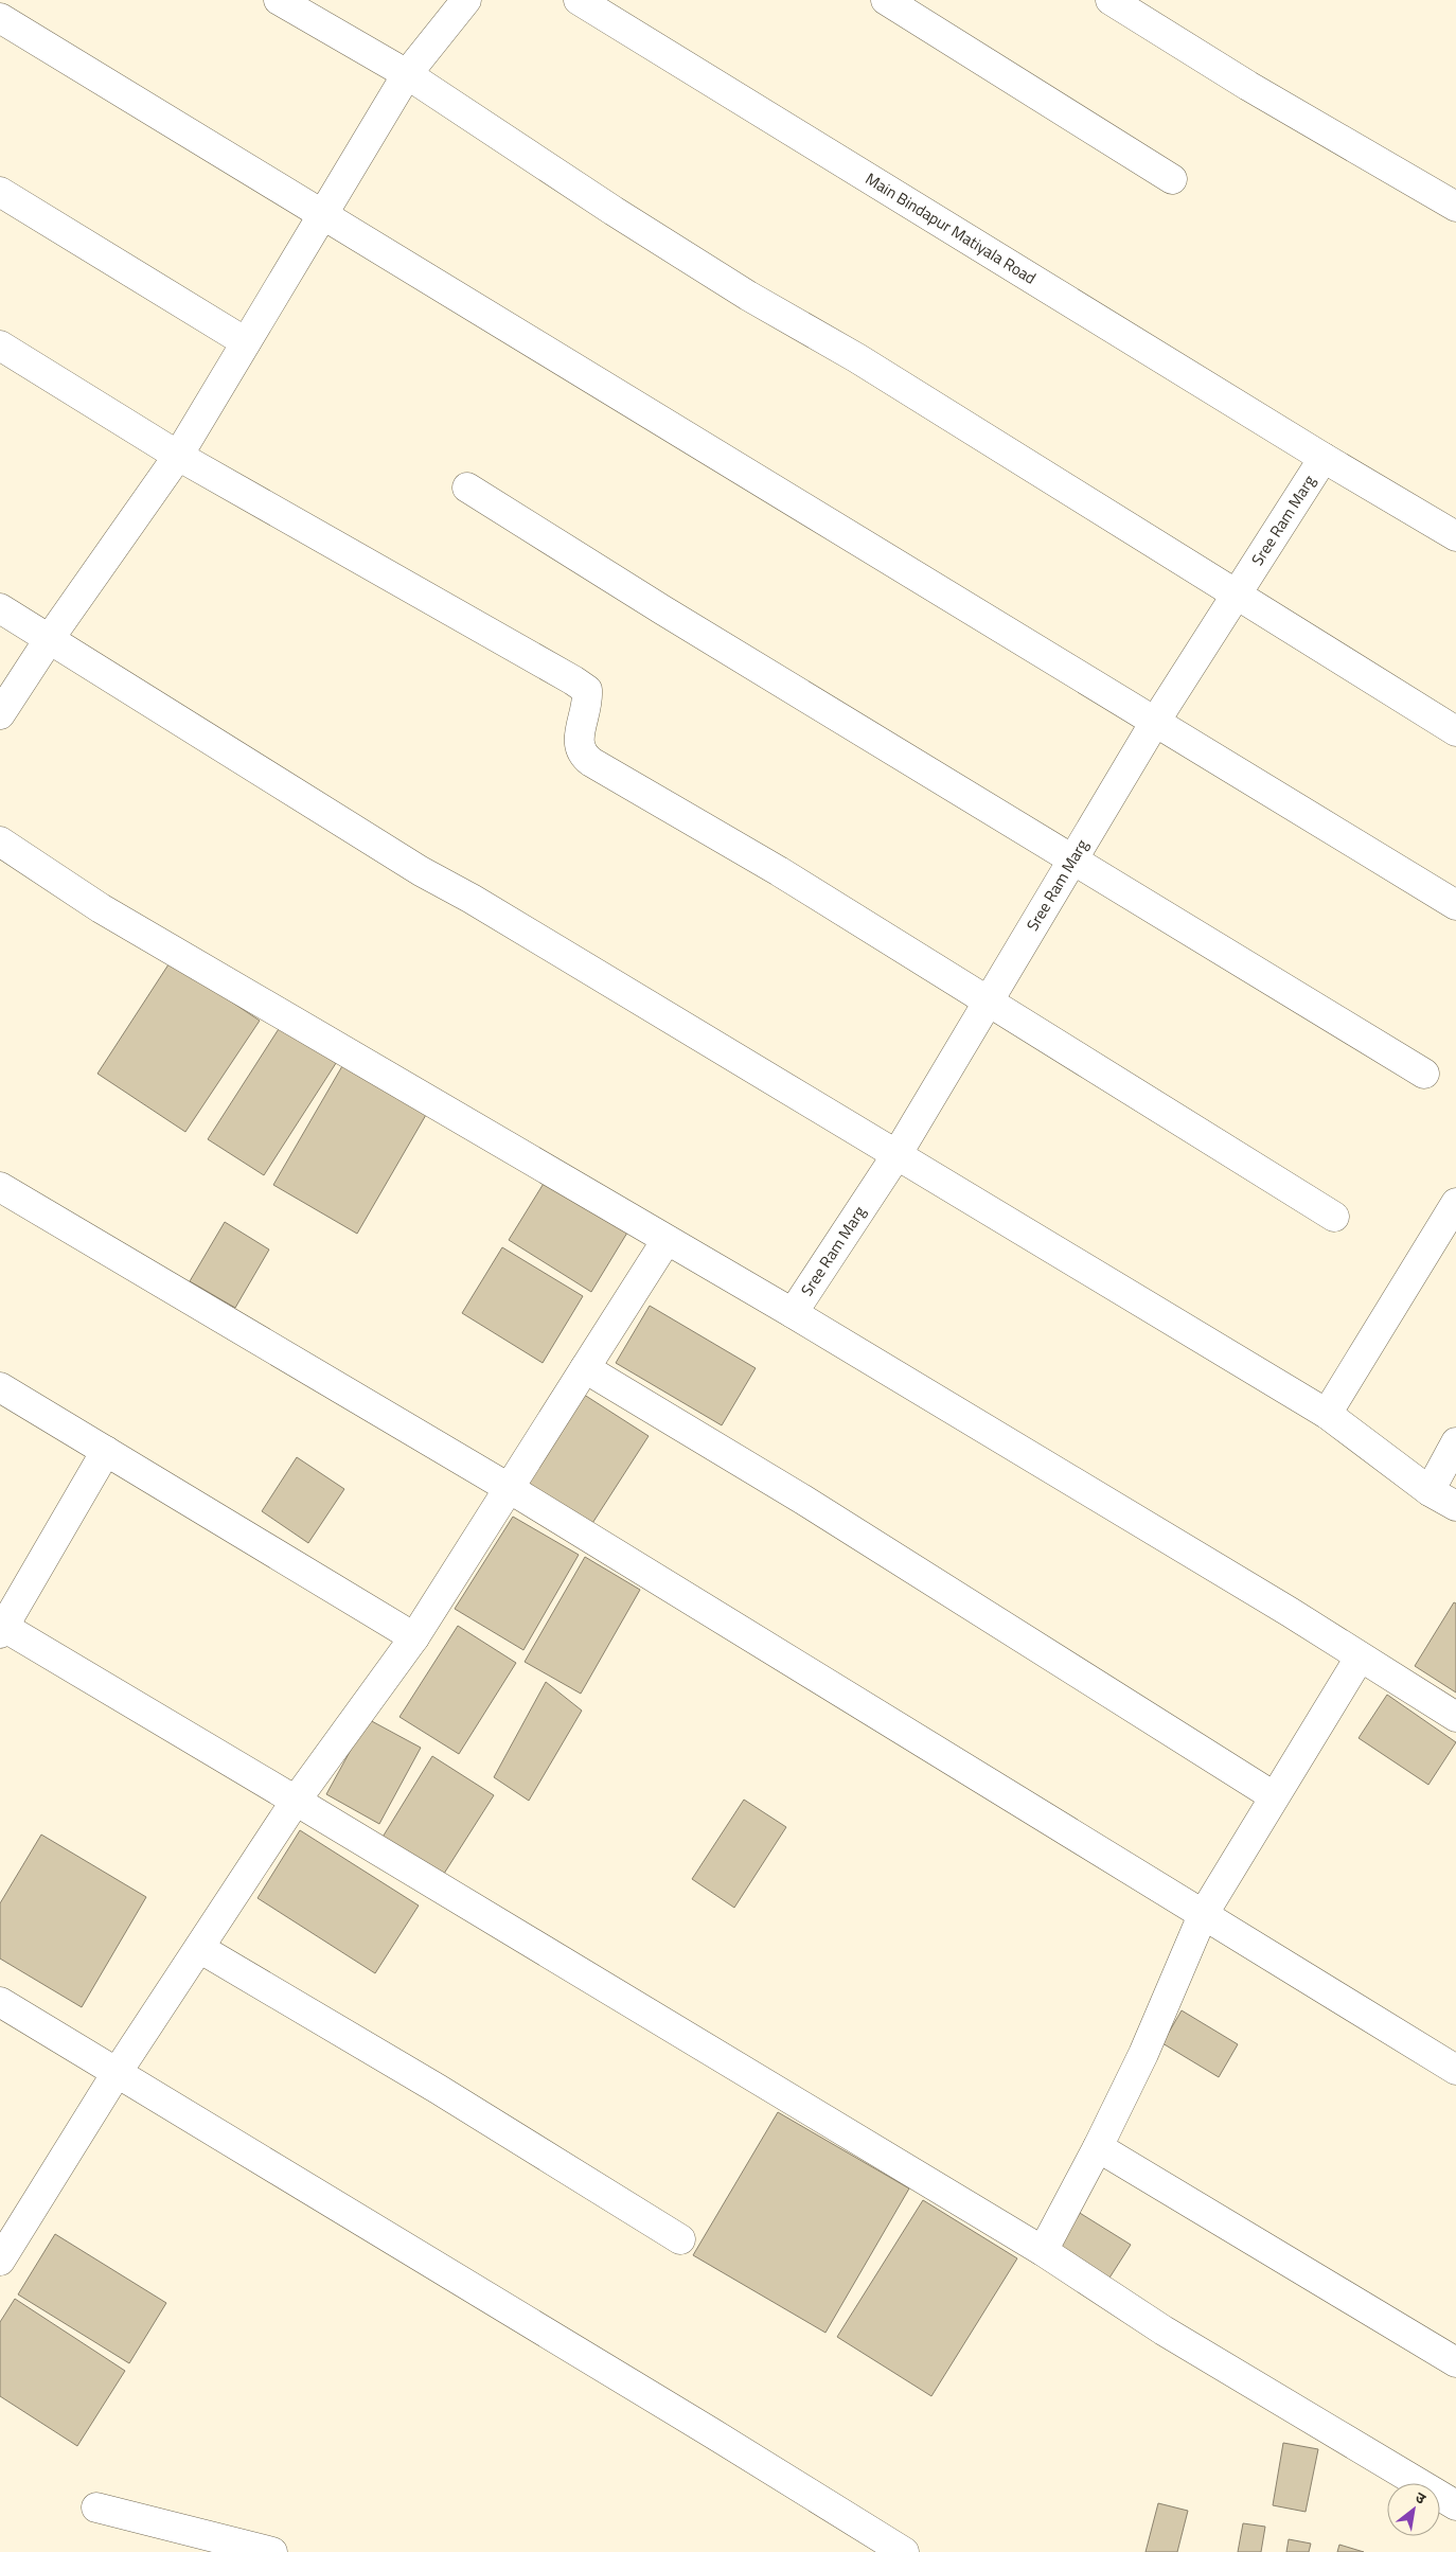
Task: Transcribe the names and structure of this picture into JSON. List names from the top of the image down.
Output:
{
  "streets": {
    "street": ["Main Bindapur Matiyala Road", "Sree Ram Marg"]
  },
  "crossings": [
    ["Main Bindapur Matiyala Road", "Sree Ram Marg"]
  ],
  "north": "top right"
}
